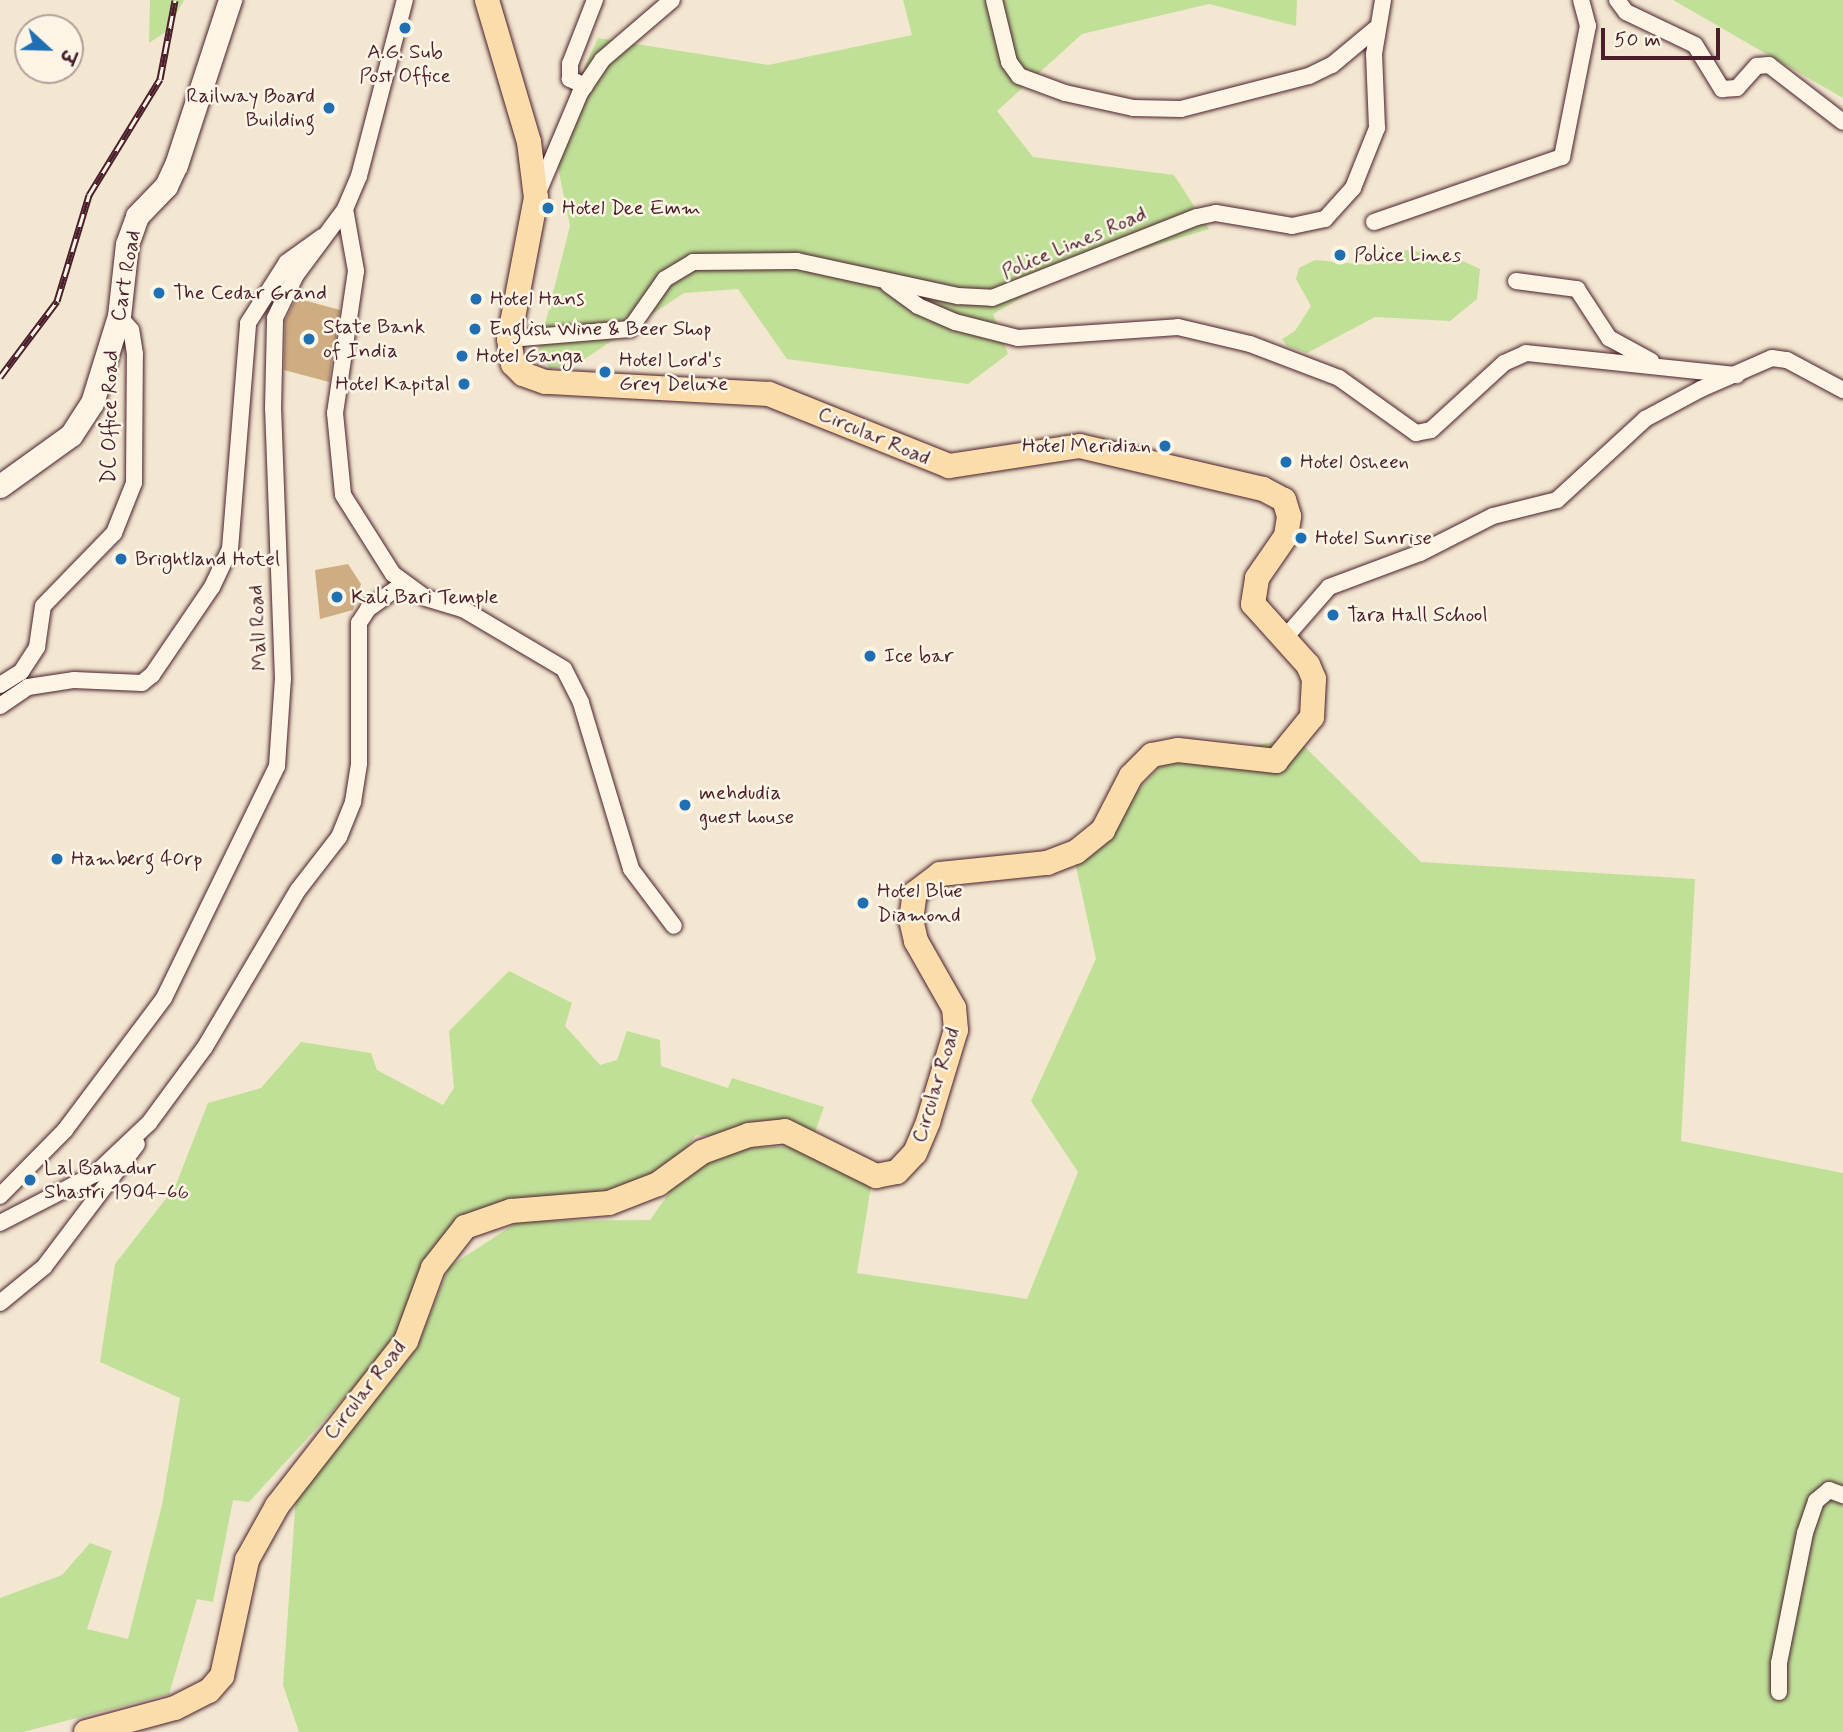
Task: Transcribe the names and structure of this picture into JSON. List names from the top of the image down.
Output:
{
  "streets": {
    "main road": ["Cart Road", "Circular Road"],
    "street": ["Police Lines Road", "DC Office Road", "Mall Road"]
  },
  "crossings": [
    ["Police Lines Road", "Circular Road"],
    ["Cart Road", "DC Office Road"]
  ],
  "places": [
    "A.G. Sub Post Office",
    "Railway Board Building",
    "Hotel Dee Emm",
    "Police Lines",
    "The Cedar Grand",
    "Hotel Hans",
    "English Wine & Beer Shop",
    "State Bank of India",
    "Hotel Ganga",
    "Hotel Lord's Grey Deluxe",
    "Hotel Kapital",
    "Hotel Meridian",
    "Hotel Osheen",
    "Hotel Sunrise",
    "Brightland Hotel",
    "Kali Bari Temple",
    "Tara Hall School",
    "Ice bar",
    "mehdudia guest house",
    "Hamberg 40rp",
    "Hotel Blue Diamond",
    "Lal Bahadur Shastri 1904-66"
  ],
  "scale_bar": "50 m",
  "north": "right"
}
